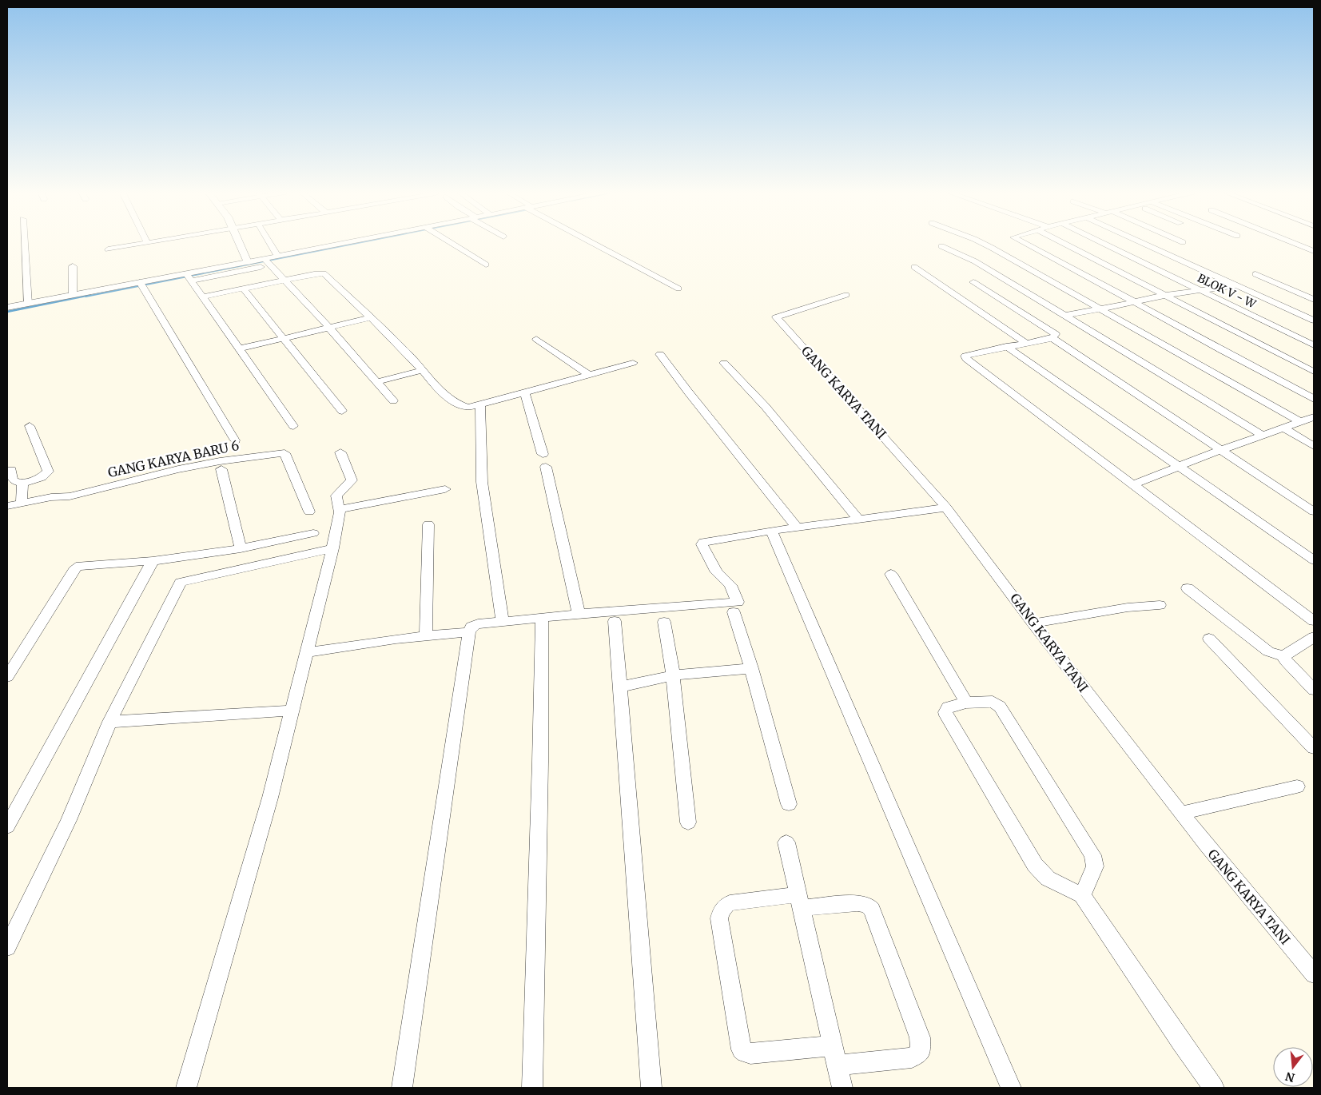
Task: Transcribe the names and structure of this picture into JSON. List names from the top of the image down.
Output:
{
  "streets": {
    "street": ["BLOK V - W", "GANG KARYA TANI", "GANG KARYA BARU 6"]
  },
  "north": "bottom"
}
